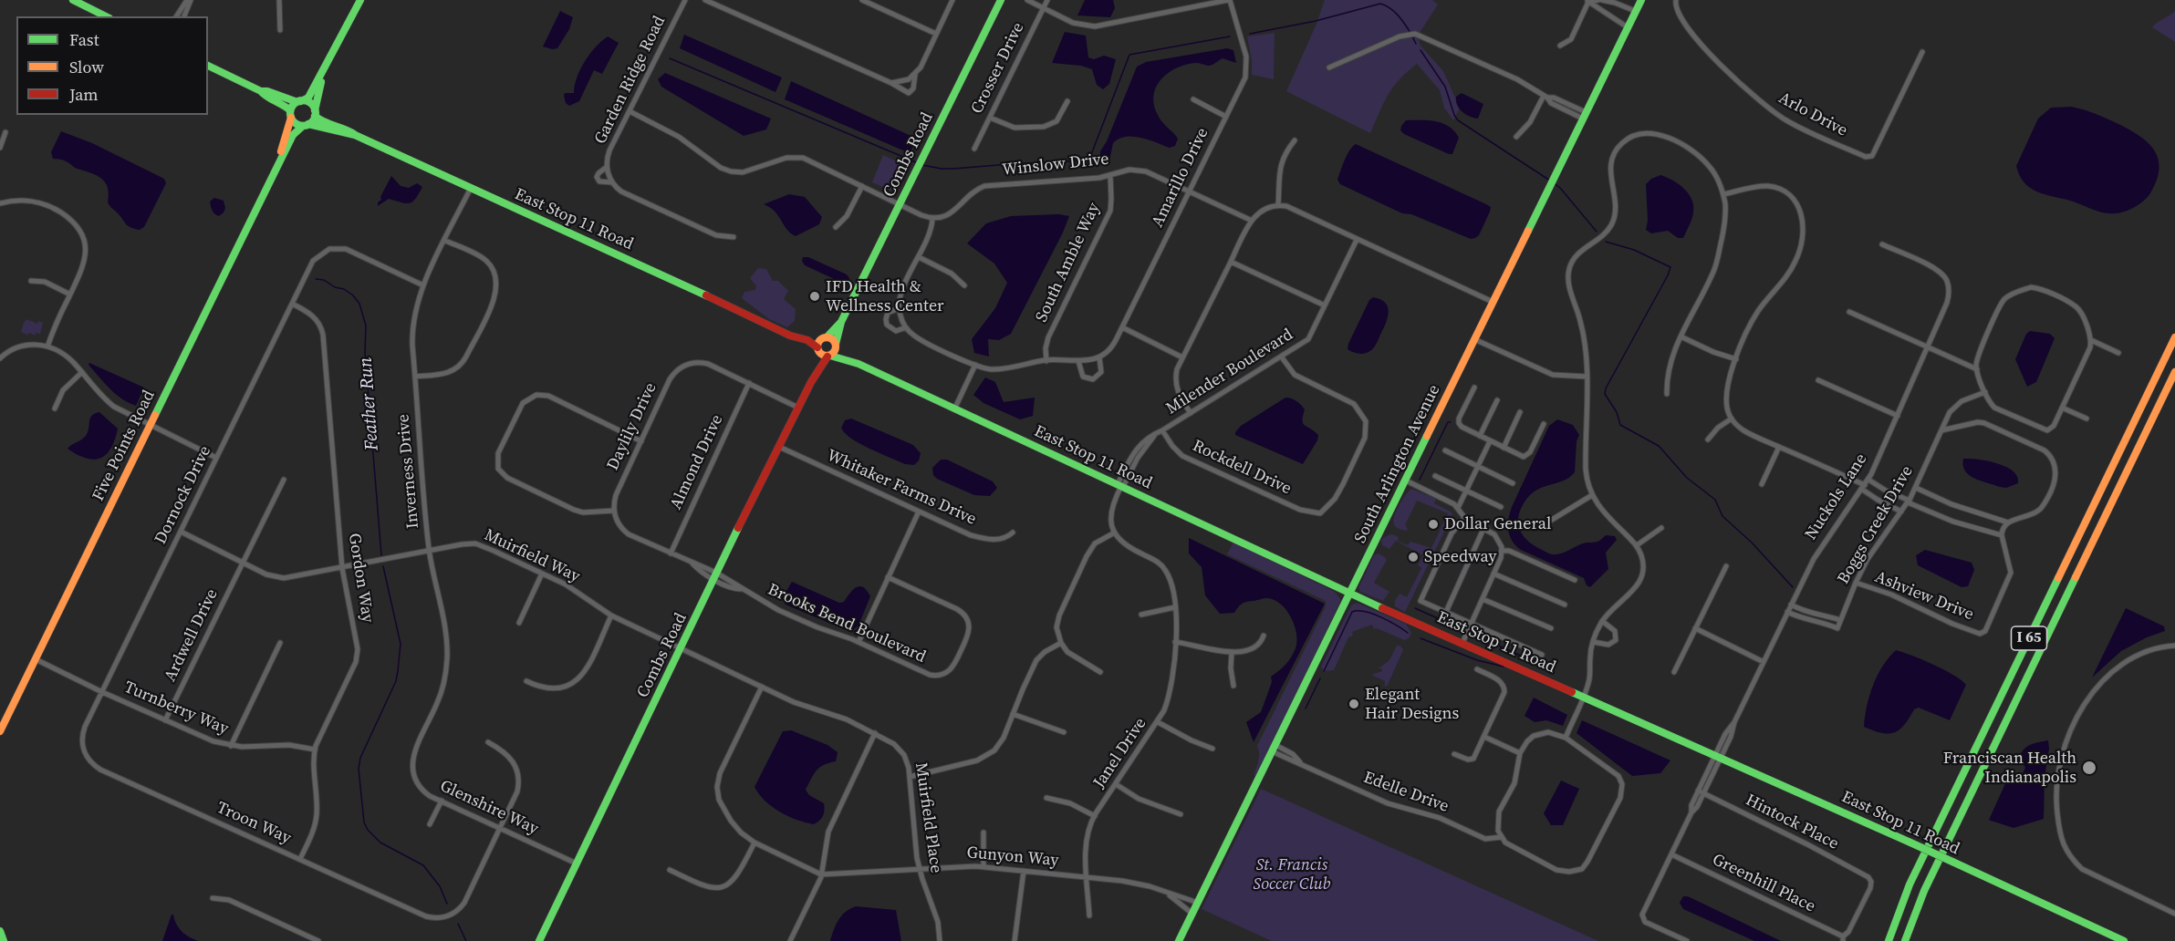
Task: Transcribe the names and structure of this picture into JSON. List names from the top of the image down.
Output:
{
  "streets": {
    "main road": [
      "Combs Road",
      "East Stop 11 Road",
      "Five Points Road",
      "South Arlington Avenue",
      "I 65"
    ],
    "street": [
      "Crosser Drive",
      "Garden Ridge Road",
      "Arlo Drive",
      "Winslow Drive",
      "Amarillo Drive",
      "South Amble Way",
      "Milender Boulevard",
      "Daylily Drive",
      "Almond Drive",
      "Rockdell Drive",
      "Inverness Drive",
      "Whitaker Farms Drive",
      "Dornock Drive",
      "Nuckols Lane",
      "Boggs Creek Drive",
      "Muirfield Way",
      "Gordon Way",
      "Ashview Drive",
      "Brooks Bend Boulevard",
      "Ardwell Drive",
      "Turnberry Way",
      "Janel Drive",
      "Edelle Drive",
      "Glenshire Way",
      "Muirfield Place",
      "Hintock Place",
      "Troon Way",
      "Gunyon Way",
      "Greenhill Place"
    ]
  },
  "crossings": [
    ["Combs Road", "East Stop 11 Road"],
    ["Combs Road", "Whitaker Farms Drive"],
    ["Combs Road", "Muirfield Way"],
    ["Combs Road", "Brooks Bend Boulevard"],
    ["Combs Road", "Glenshire Way"],
    ["Winslow Drive", "Amarillo Drive"],
    ["Winslow Drive", "South Amble Way"],
    ["East Stop 11 Road", "Milender Boulevard"],
    ["East Stop 11 Road", "Five Points Road"],
    ["East Stop 11 Road", "South Arlington Avenue"],
    ["East Stop 11 Road", "Inverness Drive"],
    ["East Stop 11 Road", "Nuckols Lane"],
    ["Milender Boulevard", "Rockdell Drive"],
    ["Daylily Drive", "Almond Drive"],
    ["Daylily Drive", "Brooks Bend Boulevard"],
    ["Five Points Road", "Turnberry Way"],
    ["Almond Drive", "Brooks Bend Boulevard"],
    ["South Arlington Avenue", "Edelle Drive"],
    ["South Arlington Avenue", "Gunyon Way"],
    ["Inverness Drive", "Dornock Drive"],
    ["Inverness Drive", "Muirfield Way"],
    ["Inverness Drive", "Glenshire Way"],
    ["Dornock Drive", "Muirfield Way"],
    ["Dornock Drive", "Gordon Way"],
    ["Dornock Drive", "Turnberry Way"],
    ["Dornock Drive", "Troon Way"],
    ["Nuckols Lane", "Boggs Creek Drive"],
    ["Nuckols Lane", "Hintock Place"],
    ["Nuckols Lane", "Greenhill Place"],
    ["Boggs Creek Drive", "Ashview Drive"],
    ["Muirfield Way", "Gordon Way"],
    ["Muirfield Way", "Ardwell Drive"],
    ["Muirfield Way", "Muirfield Place"],
    ["Gordon Way", "Turnberry Way"],
    ["Gordon Way", "Troon Way"],
    ["Ardwell Drive", "Turnberry Way"],
    ["Janel Drive", "Gunyon Way"],
    ["Glenshire Way", "Troon Way"],
    ["Muirfield Place", "Gunyon Way"],
    ["Hintock Place", "Greenhill Place"]
  ],
  "water": ["Feather Run"],
  "parks": ["St. Francis Soccer Club"],
  "places": [
    "IFD Health & Wellness Center",
    "Dollar General",
    "Speedway",
    "Elegant Hair Designs",
    "Franciscan Health Indianapolis"
  ],
  "legend": ["Fast", "Slow", "Jam"]
}
